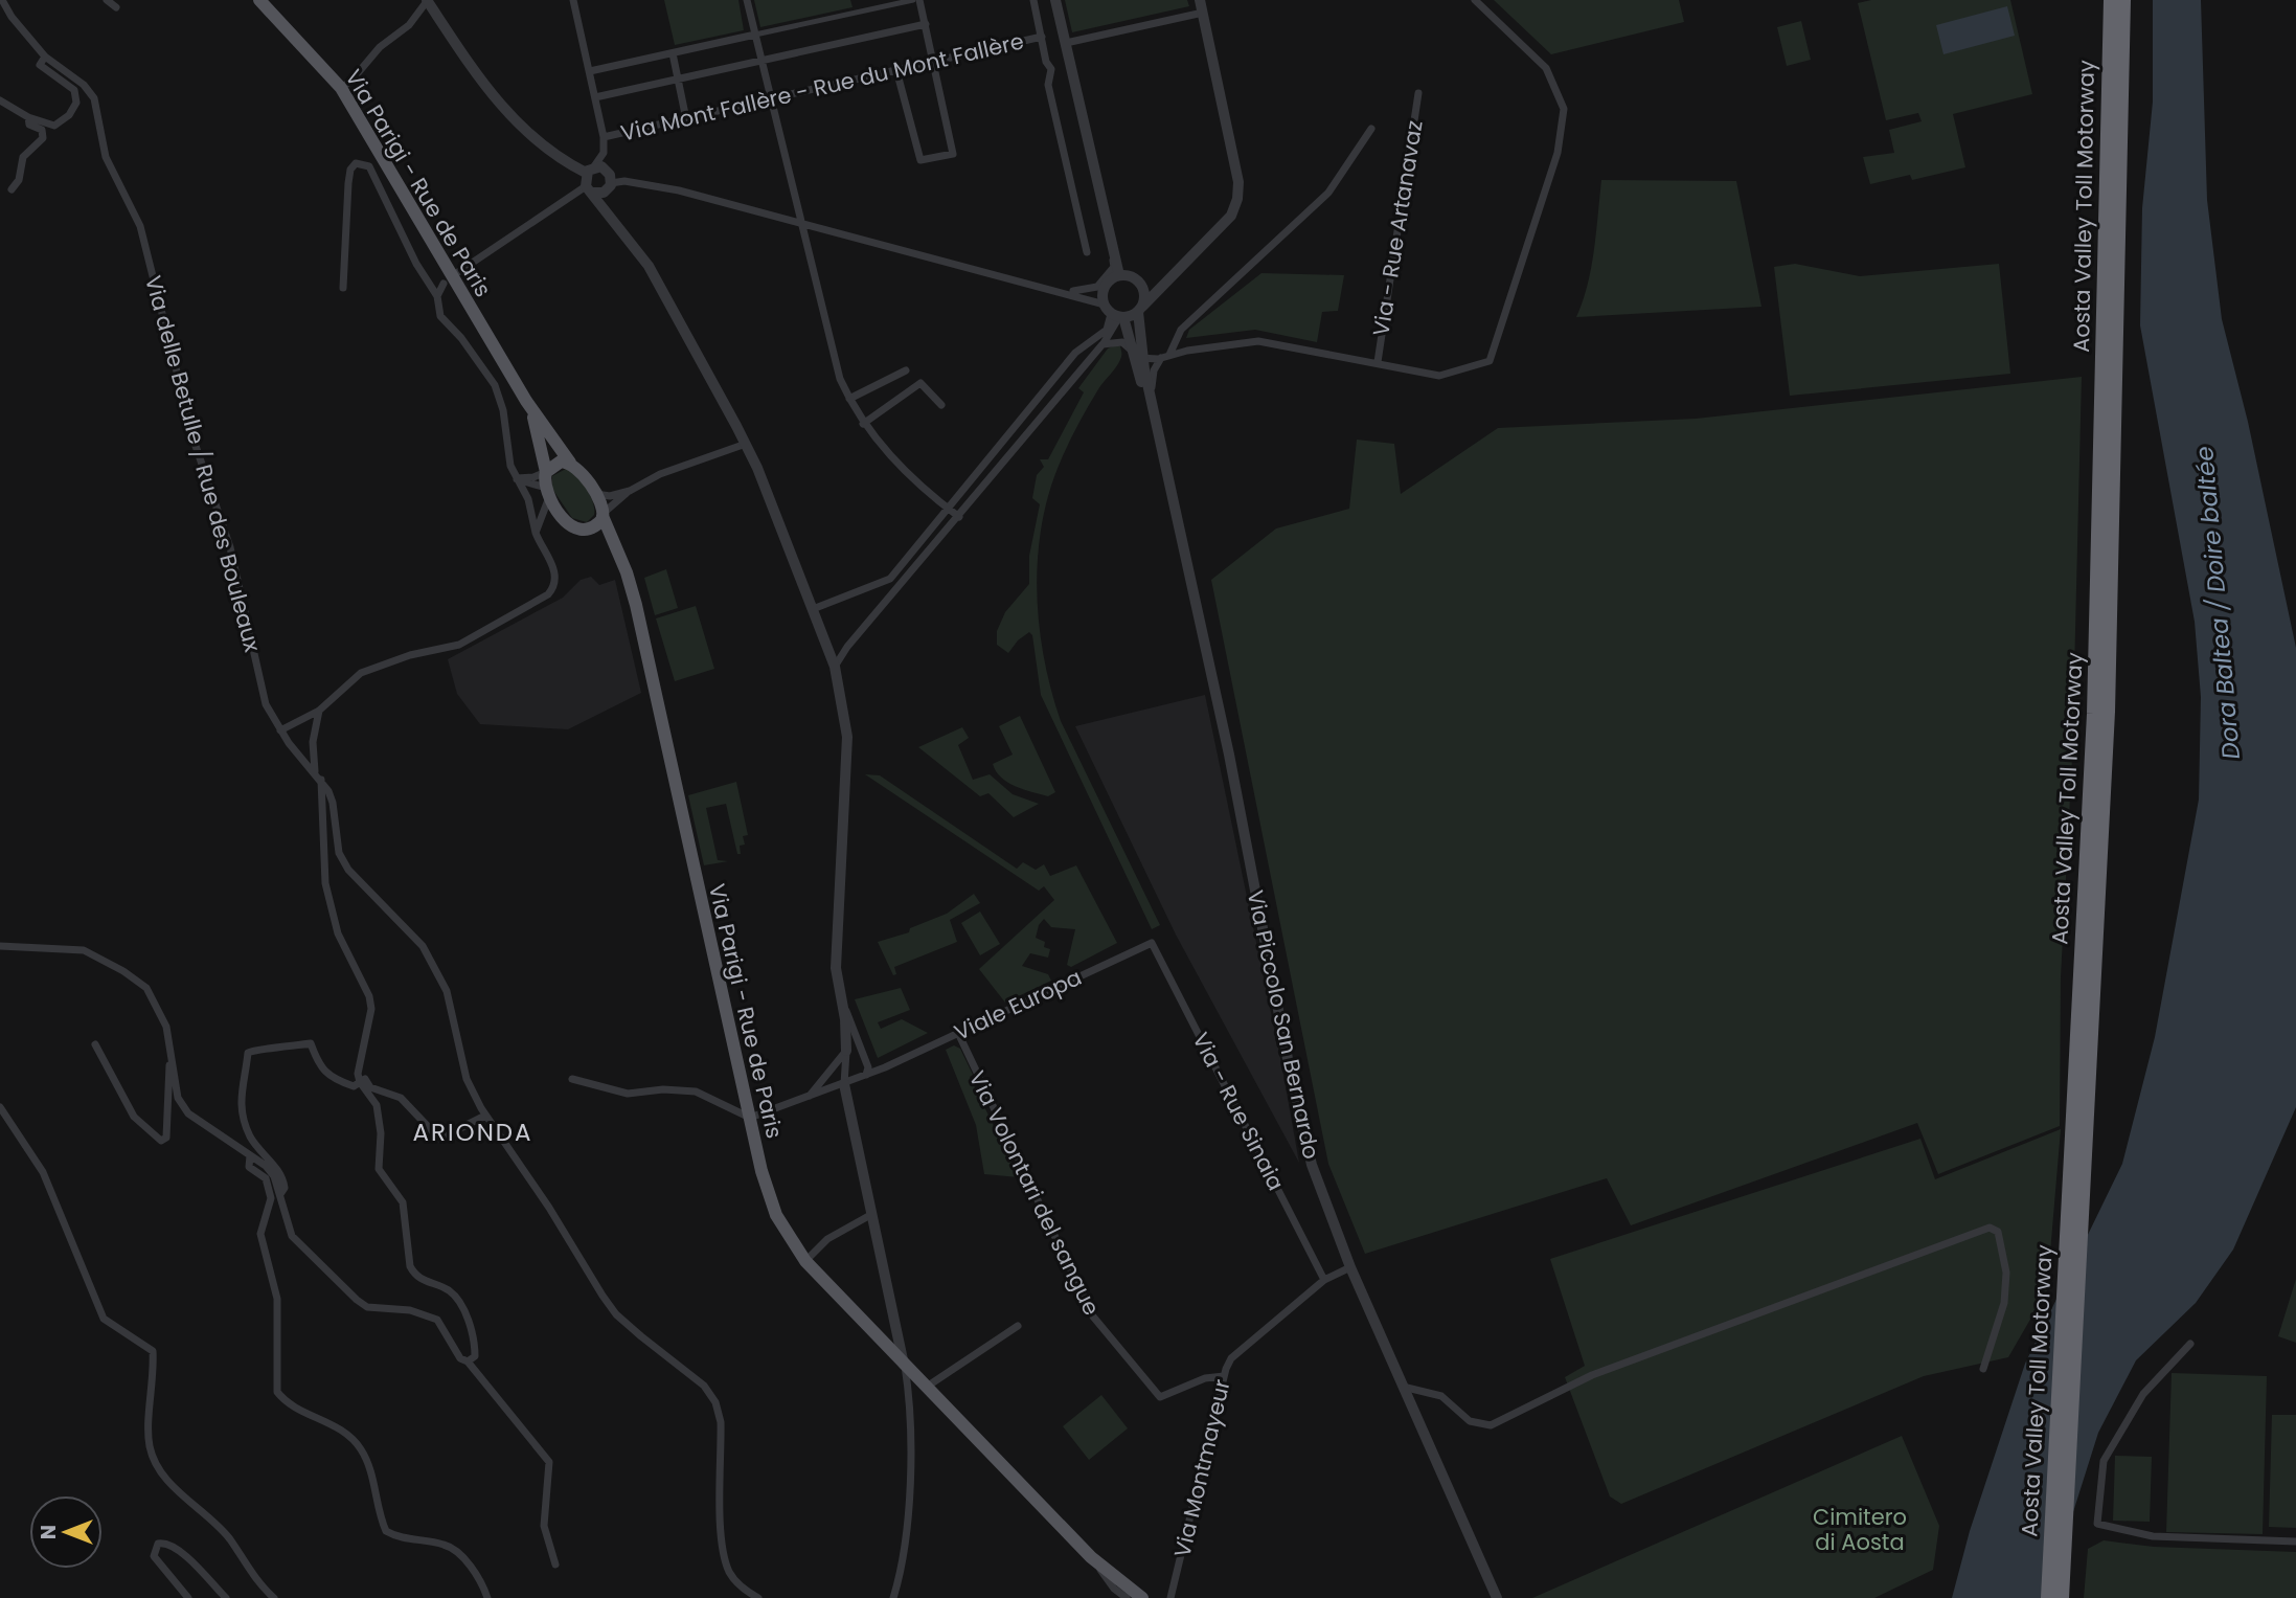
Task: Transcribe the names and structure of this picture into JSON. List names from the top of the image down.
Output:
{
  "streets": {
    "highway": ["Aosta Valley Toll Motorway"],
    "main road": ["Via Parigi - Rue de Paris"],
    "street": [
      "Via Mont Fallère - Rue du Mont Fallère",
      "Via - Rue Artanavaz",
      "Via delle Betulle / Rue des Bouleaux",
      "Viale Europa",
      "Via Piccolo San Bernardo",
      "Via - Rue Sinaia",
      "Via Volontari del sangue",
      "Via Montmayeur"
    ]
  },
  "crossings": [
    ["Via Parigi - Rue de Paris", "Viale Europa"],
    ["Viale Europa", "Via - Rue Sinaia"],
    ["Viale Europa", "Via Volontari del sangue"],
    ["Via Piccolo San Bernardo", "Via Montmayeur"],
    ["Via - Rue Sinaia", "Via Montmayeur"],
    ["Via Volontari del sangue", "Via Montmayeur"]
  ],
  "districts": ["ARIONDA"],
  "water": ["Dora Baltea / Doire baltée"],
  "parks": ["Cimitero di Aosta"],
  "north": "left"
}
